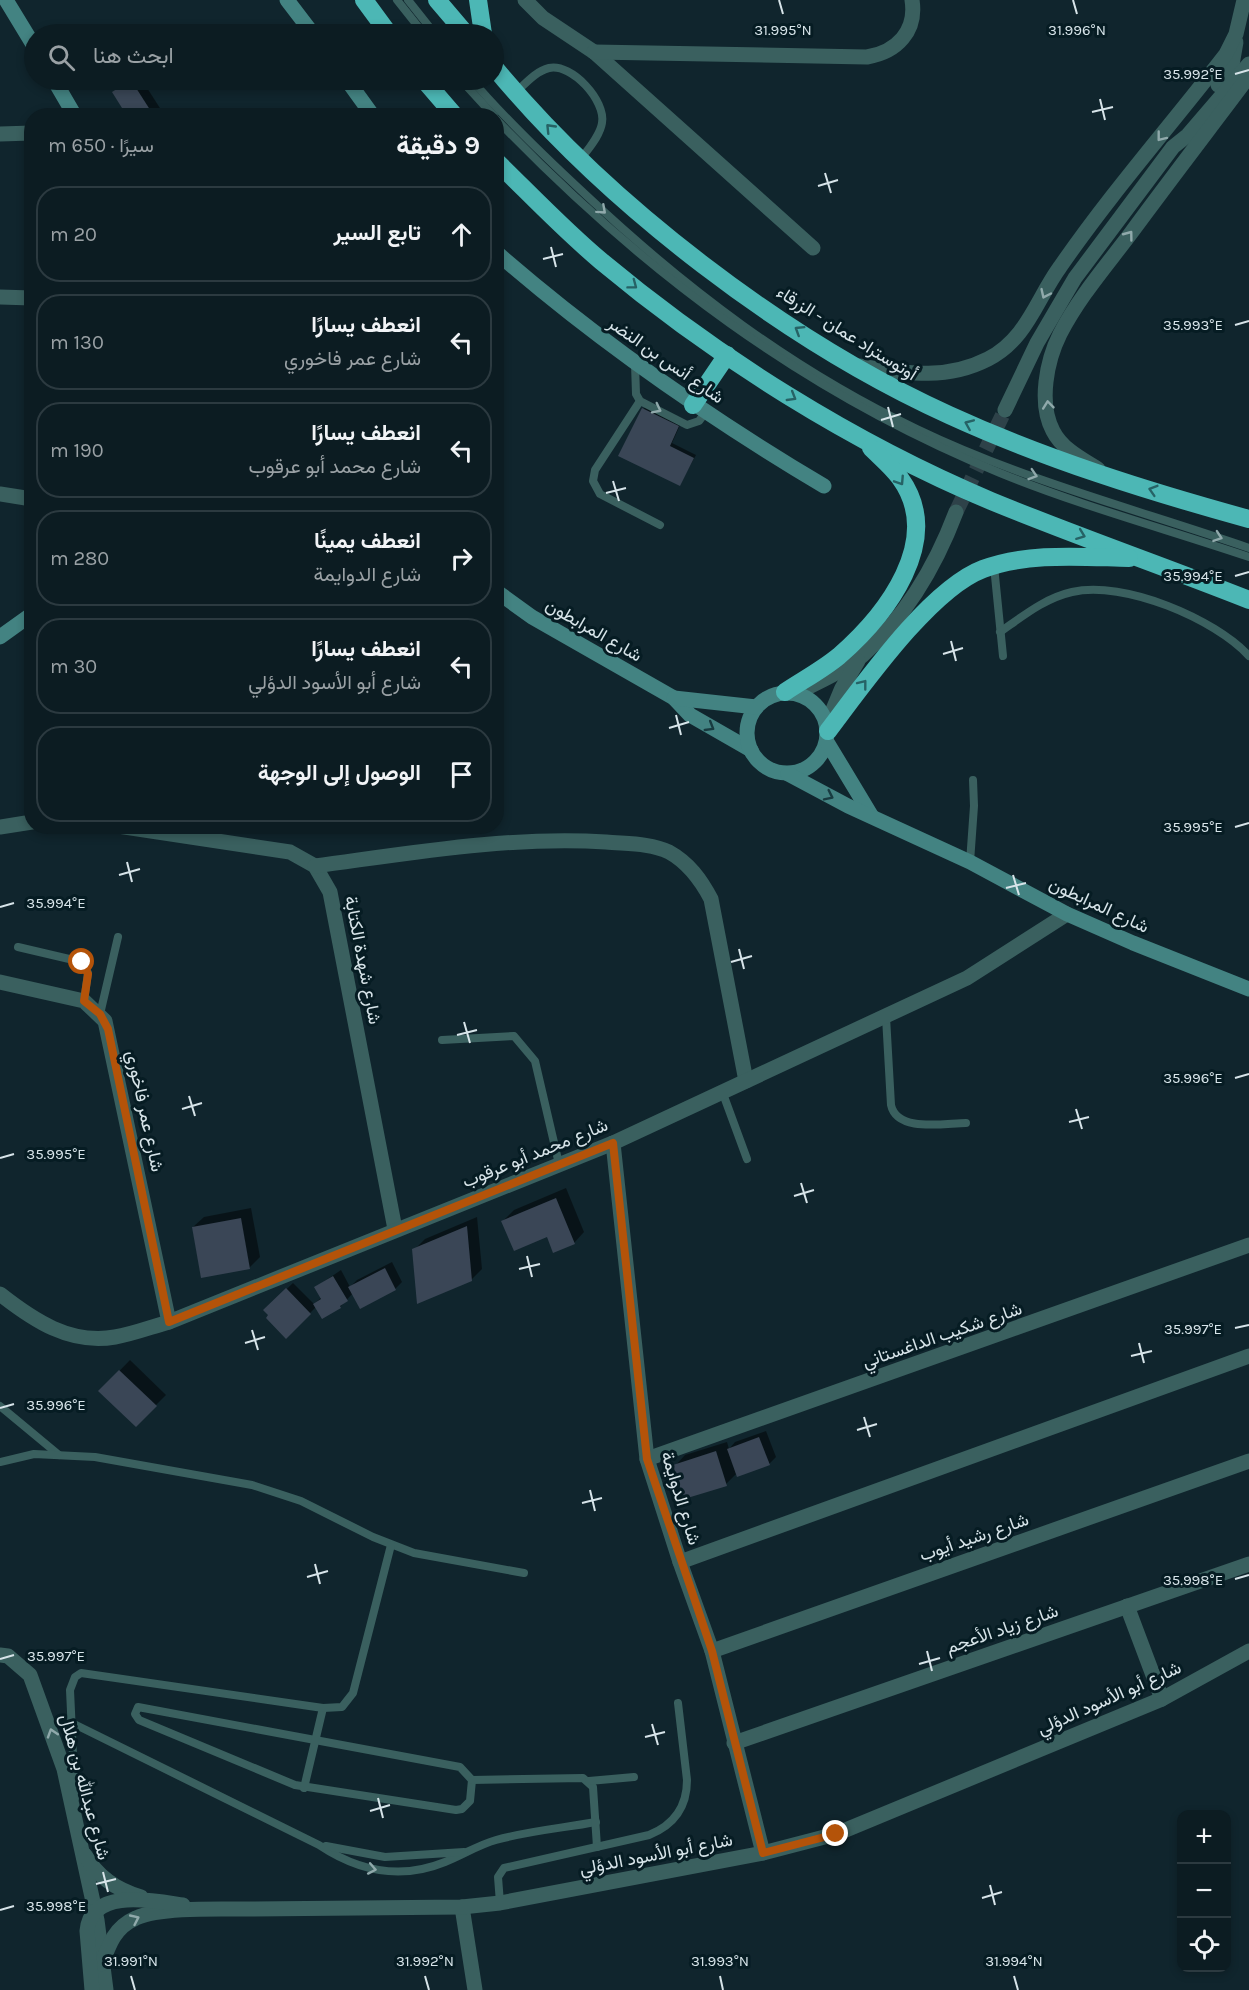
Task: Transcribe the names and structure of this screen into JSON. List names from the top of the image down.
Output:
{
  "streets": {
    "highway": ["أوتوستراد عمان - الزرقاء"],
    "street": [
      "شارع أنس بن النضر",
      "شارع المرابطون",
      "شارع شهدة الكتابة",
      "شارع عمر فاخوري",
      "شارع محمد أبو عرقوب",
      "شارع شكيب الداغستاني",
      "شارع الدوايمة",
      "شارع رشيد أيوب",
      "شارع زياد الأعجم",
      "شارع أبو الأسود الدؤلي",
      "شارع عبدالله بن هلال"
    ]
  },
  "crossings": [
    ["شارع المرابطون", "شارع محمد أبو عرقوب"],
    ["شارع شهدة الكتابة", "شارع محمد أبو عرقوب"],
    ["شارع عمر فاخوري", "شارع محمد أبو عرقوب"],
    ["شارع محمد أبو عرقوب", "شارع الدوايمة"],
    ["شارع شكيب الداغستاني", "شارع الدوايمة"],
    ["شارع الدوايمة", "شارع رشيد أيوب"],
    ["شارع الدوايمة", "شارع زياد الأعجم"],
    ["شارع الدوايمة", "شارع أبو الأسود الدؤلي"]
  ],
  "one_way": ["شارع عبدالله بن هلال"],
  "page": {
    "search": "ابحث هنا",
    "heading": ["9 دقيقة", "سيرًا · 650 m"],
    "list": [
      ["تابع السير", "20 m"],
      ["انعطف يسارًا", "شارع عمر فاخوري", "130 m"],
      ["انعطف يسارًا", "شارع محمد أبو عرقوب", "190 m"],
      ["انعطف يمينًا", "شارع الدوايمة", "280 m"],
      ["انعطف يسارًا", "شارع أبو الأسود الدؤلي", "30 m"],
      "الوصول إلى الوجهة"
    ],
    "map_buttons": ["+", "−"]
  },
  "coordinates": [
    "31.995°N",
    "31.996°N",
    "35.992°E",
    "35.993°E",
    "35.994°E",
    "35.995°E",
    "35.996°E",
    "35.997°E",
    "35.998°E",
    "31.991°N",
    "31.992°N",
    "31.993°N",
    "31.994°N"
  ]
}
